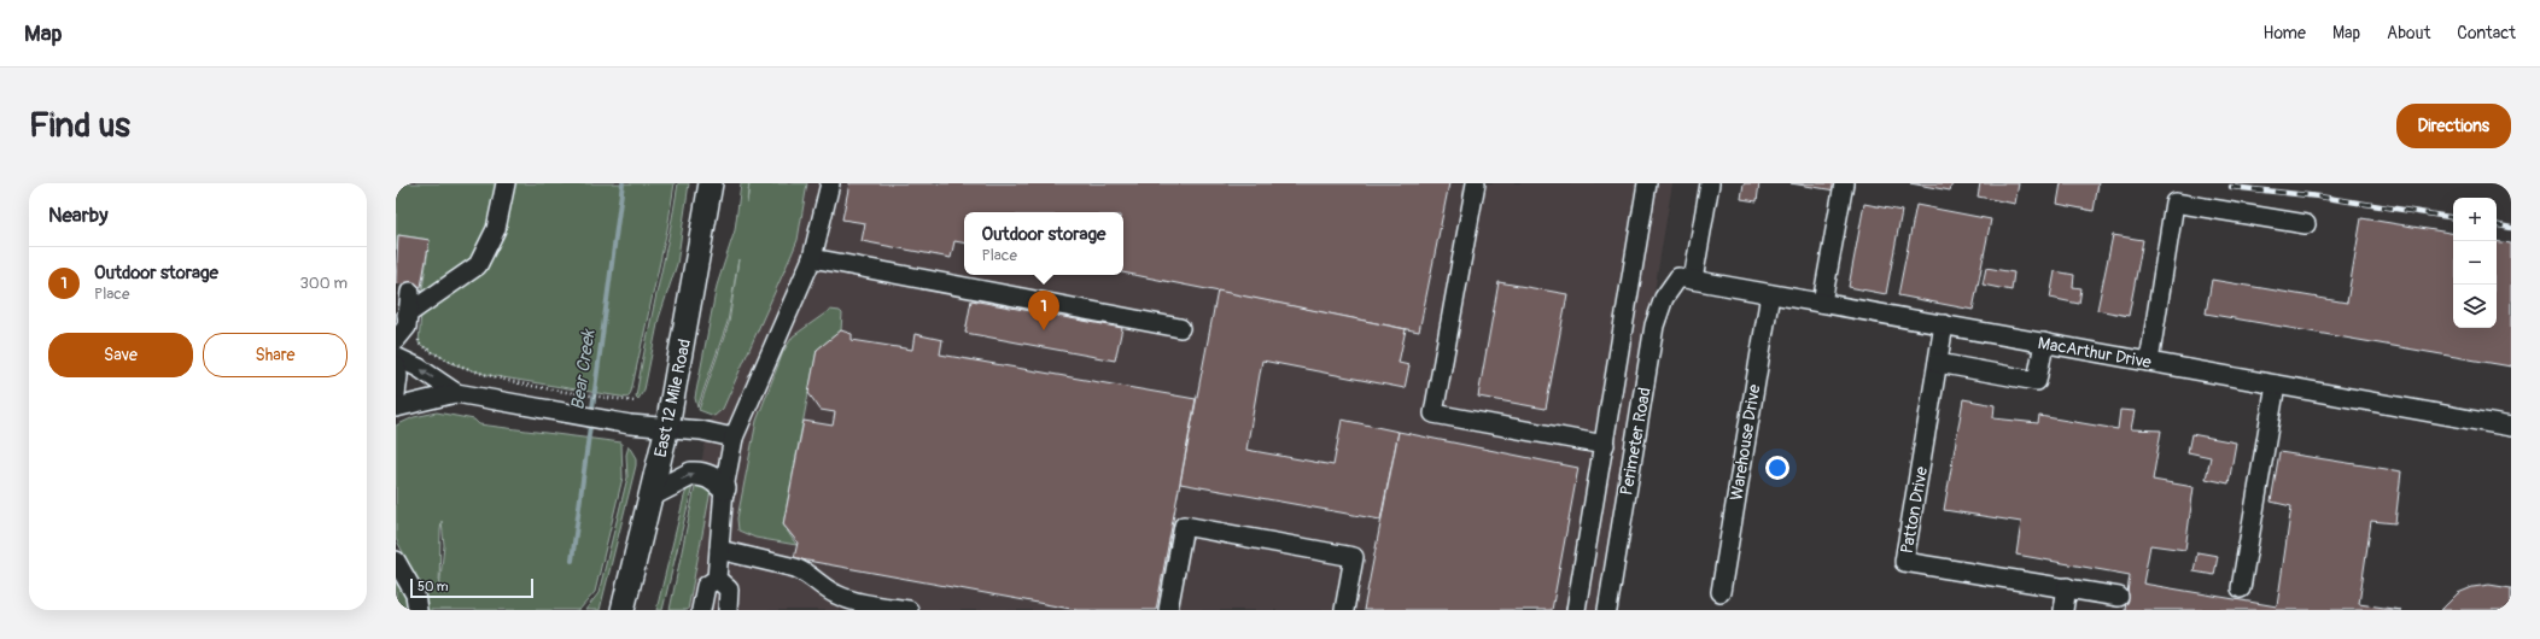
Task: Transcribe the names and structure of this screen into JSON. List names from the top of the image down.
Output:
{
  "streets": {
    "main road": ["East 12 Mile Road"],
    "street": [
      "MacArthur Drive",
      "Perimeter Road",
      "Warehouse Drive",
      "Patton Drive"
    ]
  },
  "crossings": [
    ["MacArthur Drive", "Perimeter Road"],
    ["MacArthur Drive", "Warehouse Drive"],
    ["MacArthur Drive", "Patton Drive"]
  ],
  "water": ["Bear Creek"],
  "scale_bar": "50 m",
  "page": {
    "header": "Map",
    "nav": [
      "Home",
      "Map",
      "About",
      "Contact"
    ],
    "buttons": [
      "Directions",
      ["Save", "Share"]
    ],
    "title": "Find us",
    "heading": "Nearby",
    "map_buttons": ["+", "−"],
    "popup": ["Outdoor storage", "Place"],
    "list": [
      {
        "mark": "1",
        "name": "Outdoor storage",
        "note": "Place",
        "value": "300 m"
      }
    ],
    "pins": "1",
    "scale": "50 m"
  }
}
